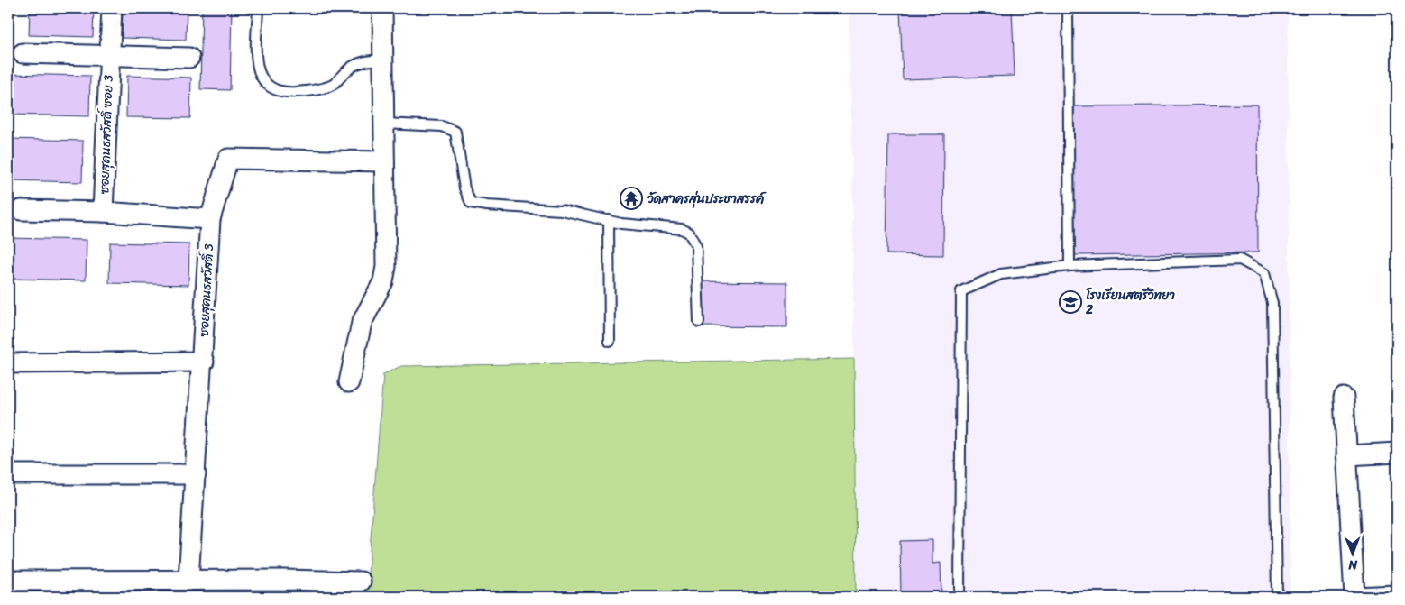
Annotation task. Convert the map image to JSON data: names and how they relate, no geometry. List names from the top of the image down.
{
  "streets": {
    "street": ["ซอยสุคนธสวัสดิ์ ซอย 3", "ซอยสุคนธสวัสดิ์ 3"]
  },
  "crossings": [
    ["ซอยสุคนธสวัสดิ์ ซอย 3", "ซอยสุคนธสวัสดิ์ 3"]
  ],
  "places": {
    "temple": ["วัดสาครสุ่นประชาสรรค์"],
    "school or university": ["โรงเรียนสตรีวิทยา 2"]
  },
  "north": "bottom"
}
